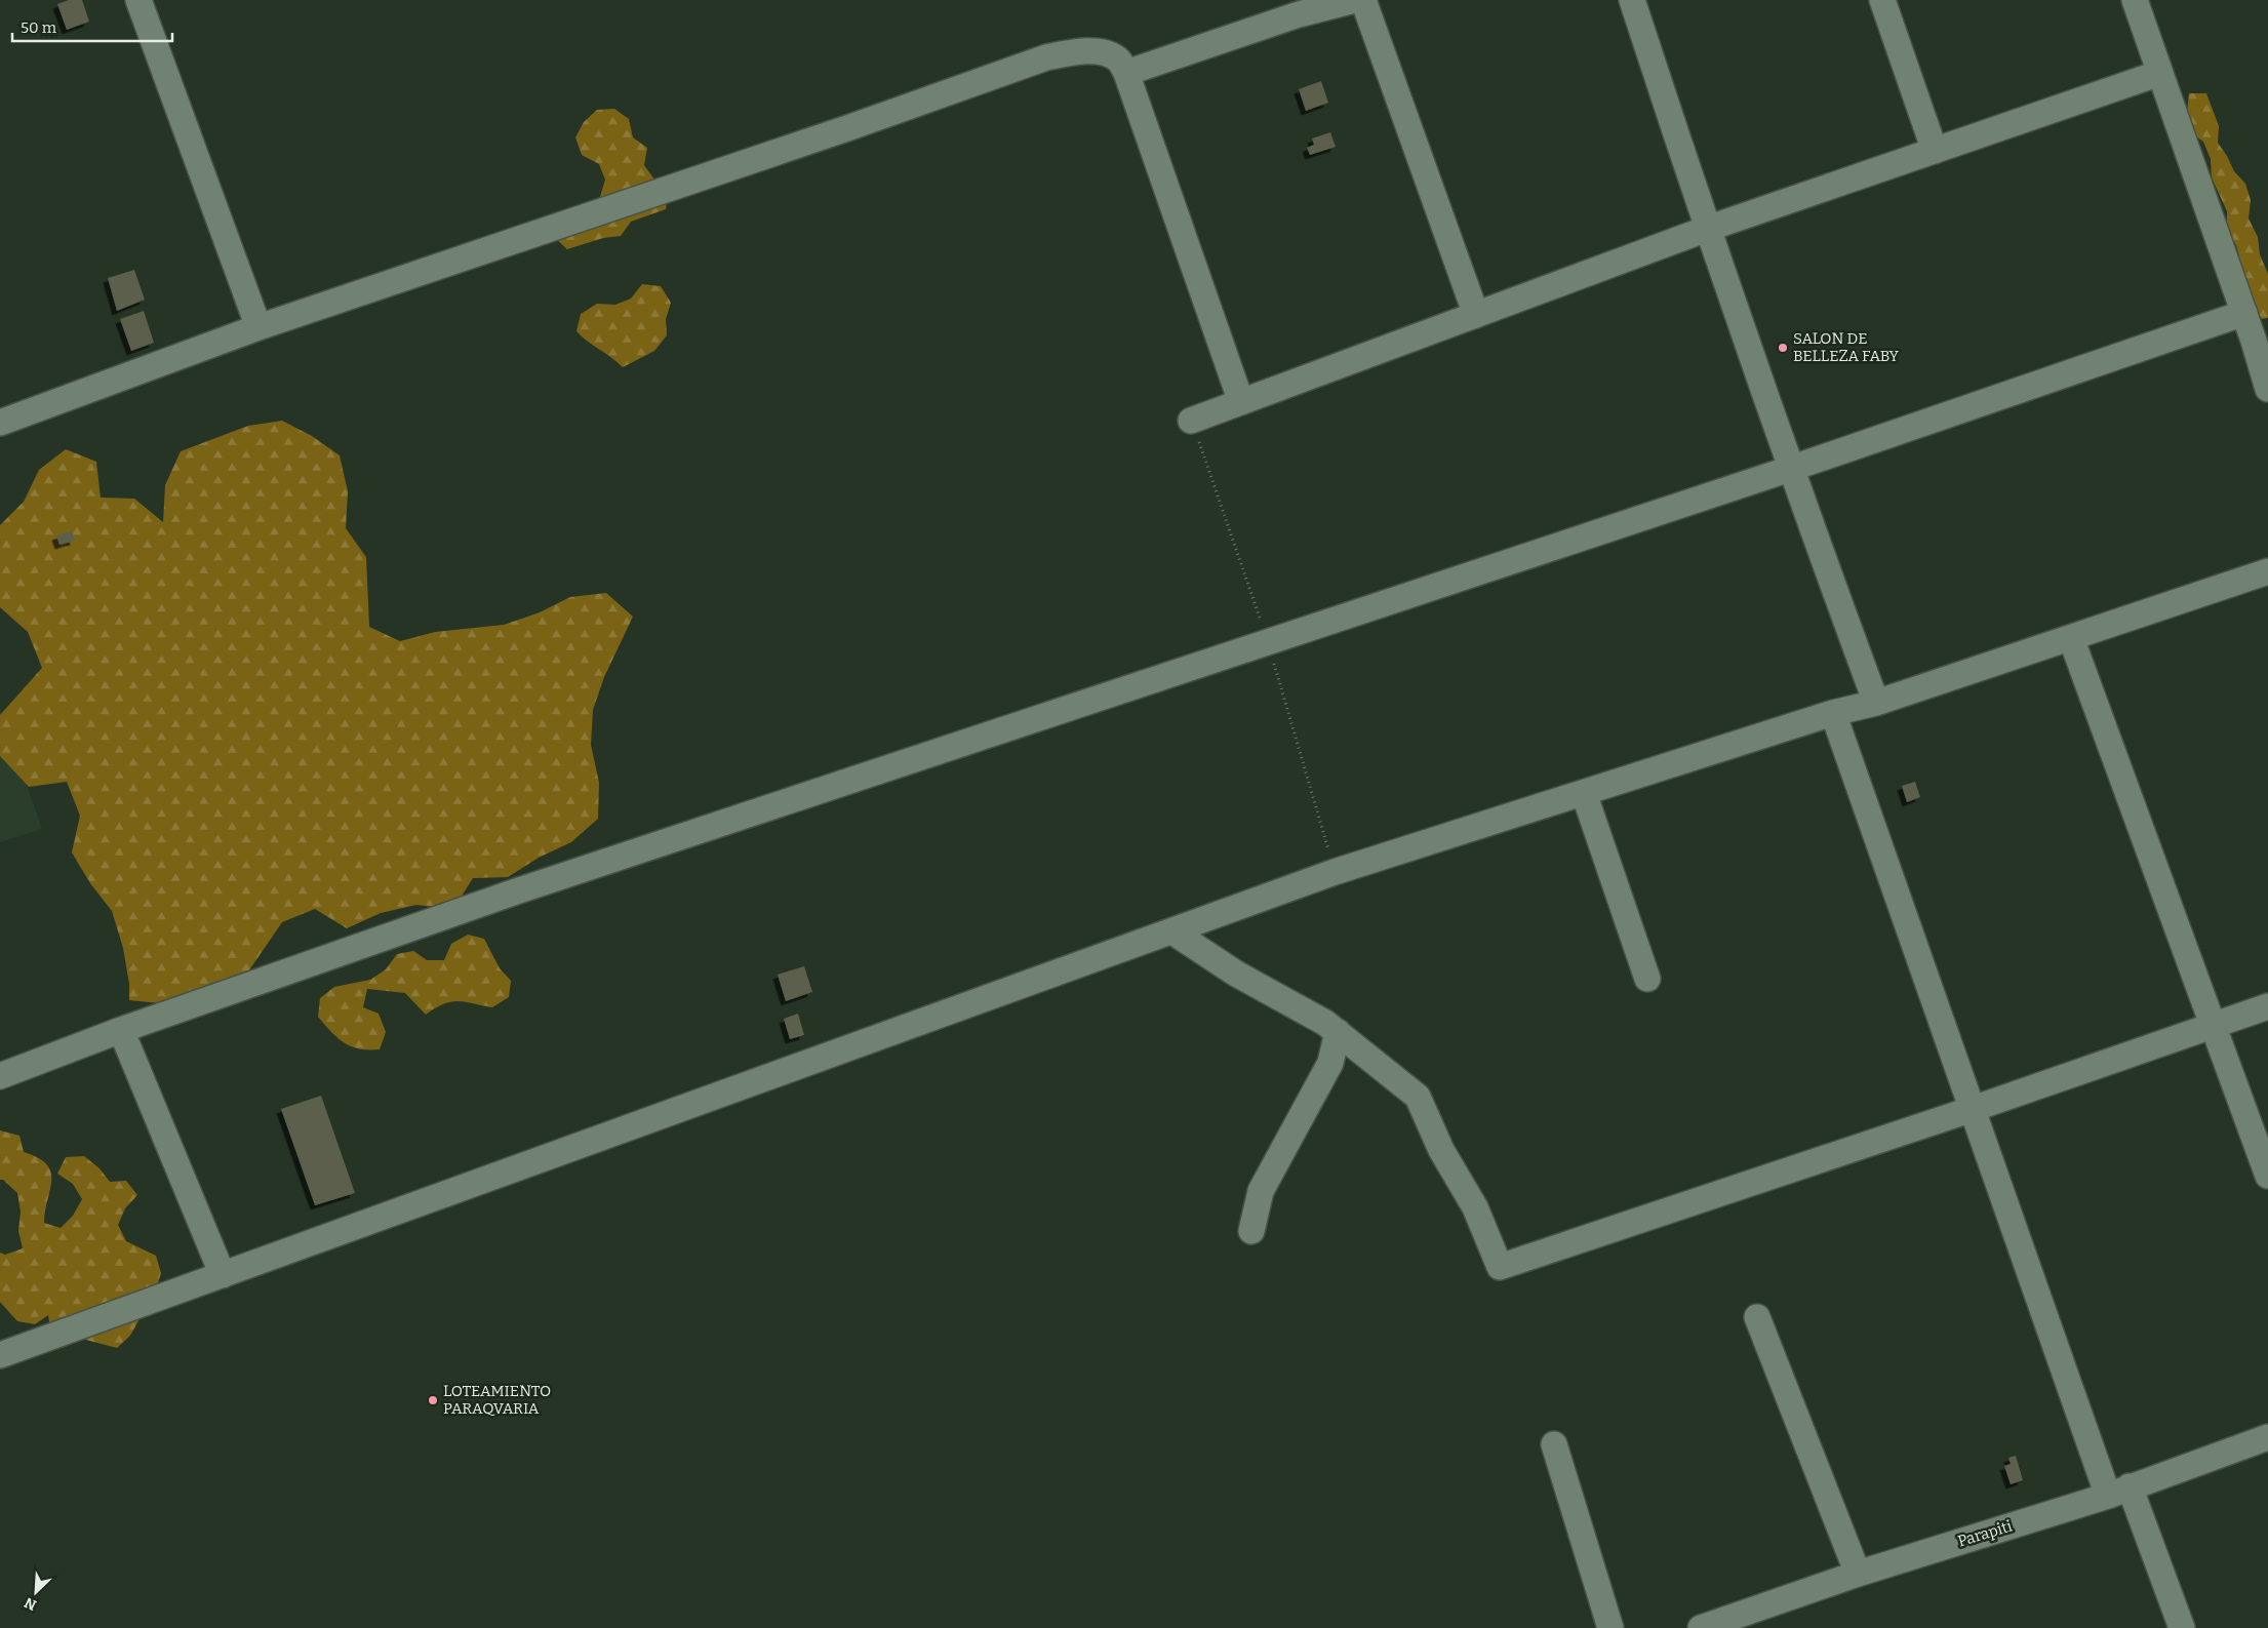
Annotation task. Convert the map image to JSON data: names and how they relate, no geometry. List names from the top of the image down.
{
  "streets": {
    "street": ["Parapiti"]
  },
  "places": ["SALON DE BELLEZA FABY", "LOTEAMIENTO PARAQVARIA"],
  "scale_bar": "50 m",
  "north": "bottom left"
}
